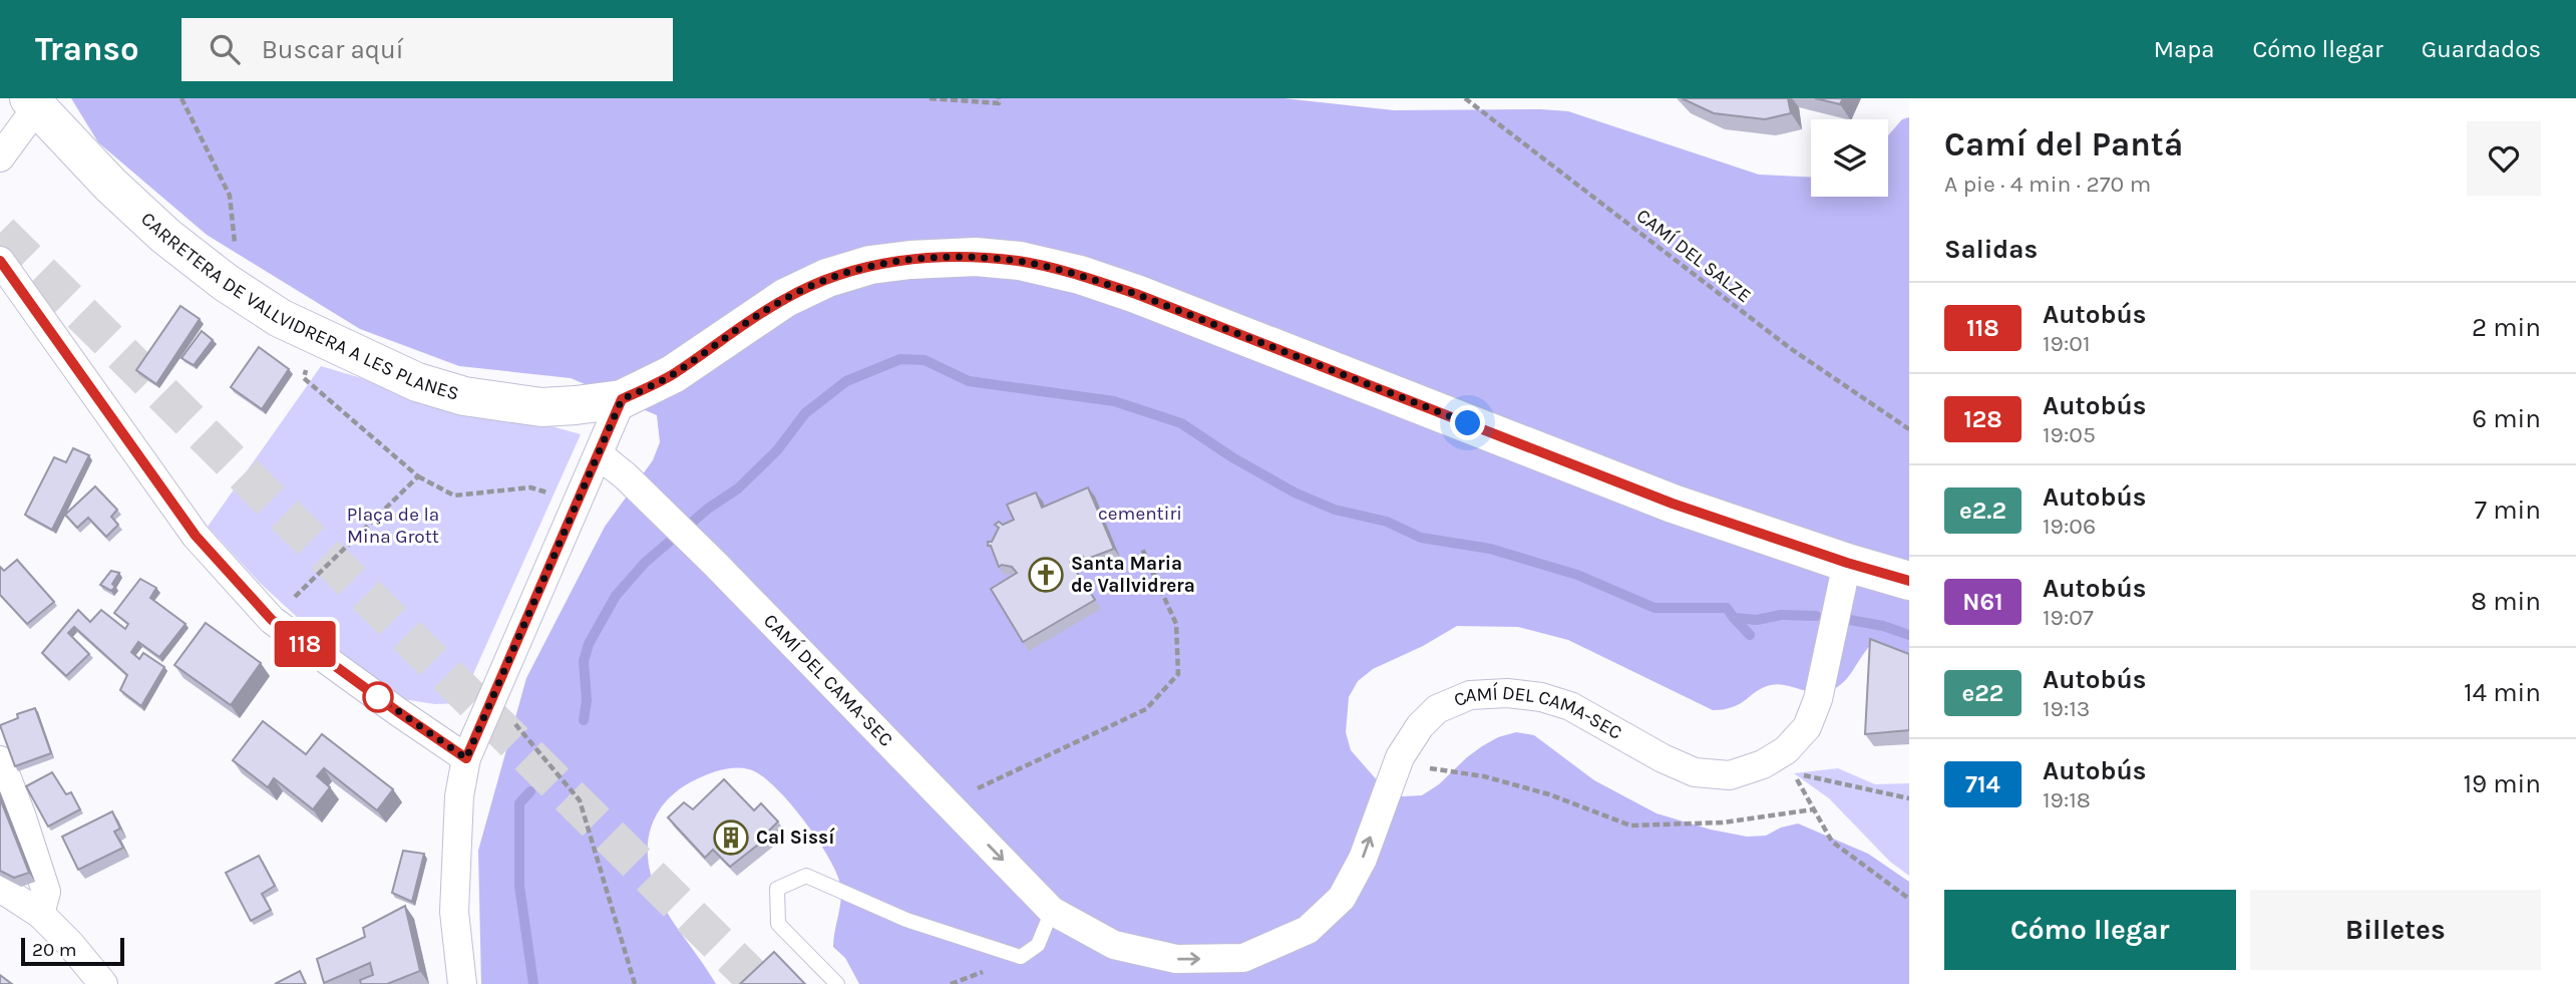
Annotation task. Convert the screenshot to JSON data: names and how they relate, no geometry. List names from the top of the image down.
{
  "streets": {
    "main road": ["CARRETERA DE VALLVIDRERA A LES PLANES"],
    "street": ["CAMÍ DEL CAMA-SEC"],
    "path": ["CAMÍ DEL SALZE"]
  },
  "crossings": [
    ["CARRETERA DE VALLVIDRERA A LES PLANES", "CAMÍ DEL CAMA-SEC"]
  ],
  "parks": ["cementiri", "Plaça de la Mina Grott"],
  "places": {
    "church": ["Santa Maria de Vallvidrera"],
    "building": ["Cal Sissí"]
  },
  "lines": ["bus line 118"],
  "scale_bar": "20 m",
  "page": {
    "header": "Transo",
    "search": "Buscar aquí",
    "nav": ["Mapa", "Cómo llegar", "Guardados"],
    "on_map": "118",
    "heading": [
      ["Camí del Pantá", "A pie · 4 min · 270 m"],
      "Salidas"
    ],
    "list": [
      {
        "mark": "118",
        "name": "Autobús",
        "note": "19:01",
        "value": "2 min"
      },
      {
        "mark": "128",
        "name": "Autobús",
        "note": "19:05",
        "value": "6 min"
      },
      {
        "mark": "e2.2",
        "name": "Autobús",
        "note": "19:06",
        "value": "7 min"
      },
      {
        "mark": "N61",
        "name": "Autobús",
        "note": "19:07",
        "value": "8 min"
      },
      {
        "mark": "e22",
        "name": "Autobús",
        "note": "19:13",
        "value": "14 min"
      },
      {
        "mark": "714",
        "name": "Autobús",
        "note": "19:18",
        "value": "19 min"
      }
    ],
    "buttons": ["Cómo llegar", "Billetes"],
    "scale": "20 m"
  }
}
